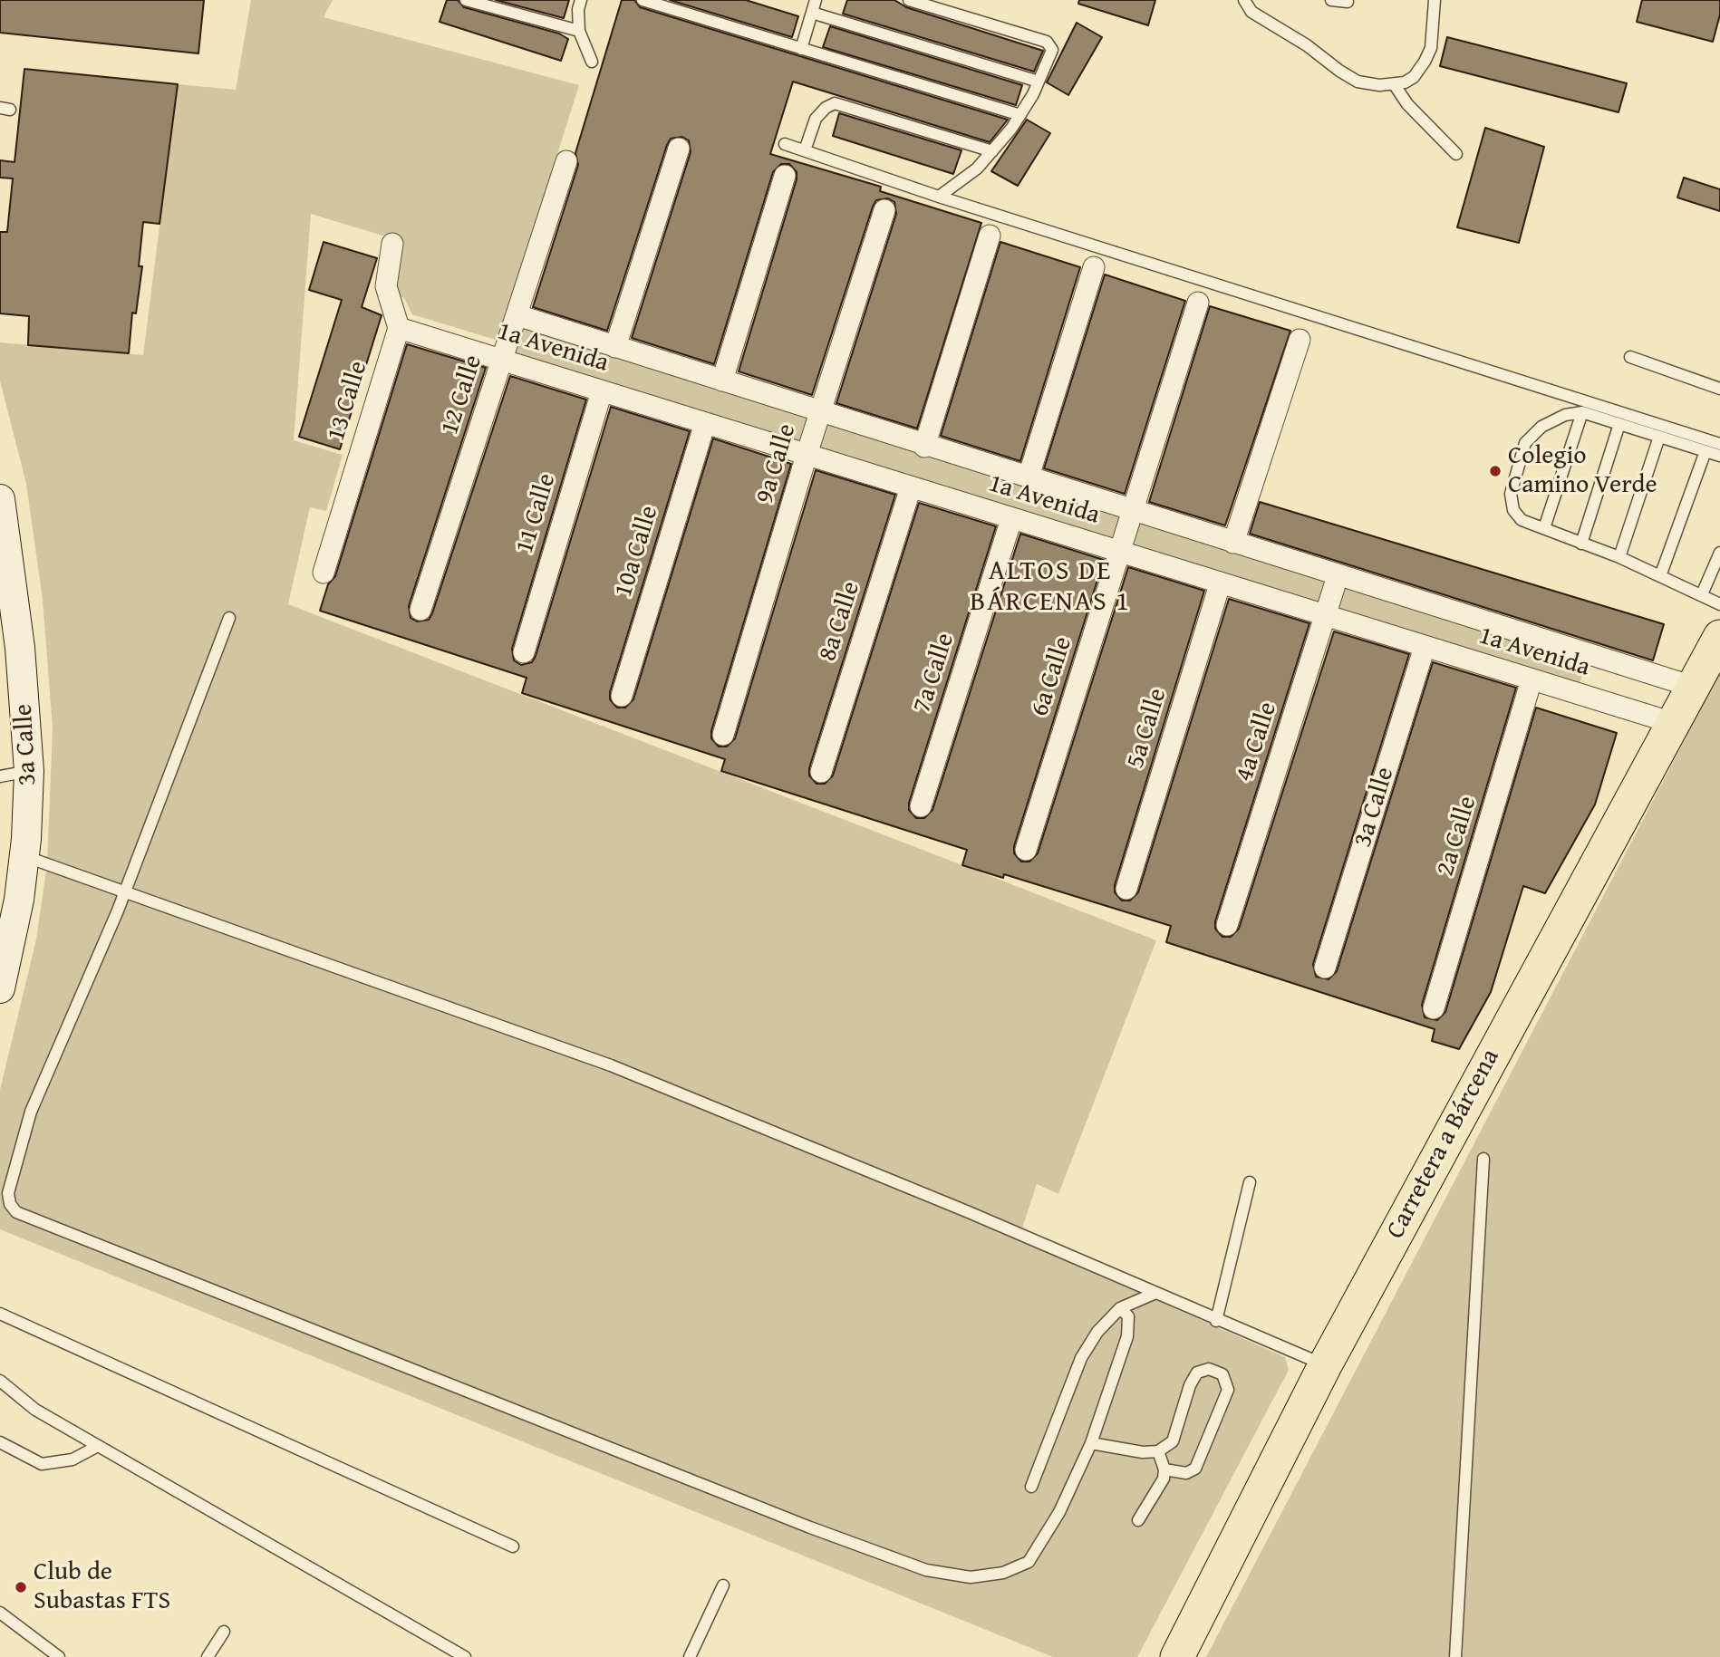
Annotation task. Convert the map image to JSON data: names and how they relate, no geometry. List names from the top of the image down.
{
  "streets": {
    "main road": ["3a Calle", "Carretera a Bárcena"],
    "street": [
      "1a Avenida",
      "12 Calle",
      "13 Calle",
      "9a Calle",
      "11 Calle",
      "10a Calle",
      "8a Calle",
      "7a Calle",
      "6a Calle",
      "5a Calle",
      "4a Calle",
      "2a Calle"
    ]
  },
  "crossings": [
    ["1a Avenida", "12 Calle"],
    ["1a Avenida", "13 Calle"],
    ["1a Avenida", "9a Calle"],
    ["1a Avenida", "11 Calle"],
    ["1a Avenida", "10a Calle"],
    ["1a Avenida", "8a Calle"],
    ["1a Avenida", "7a Calle"],
    ["1a Avenida", "6a Calle"],
    ["1a Avenida", "5a Calle"],
    ["1a Avenida", "4a Calle"],
    ["1a Avenida", "3a Calle"],
    ["1a Avenida", "2a Calle"],
    ["1a Avenida", "Carretera a Bárcena"]
  ],
  "districts": ["ALTOS DE BÁRCENAS 1"],
  "places": ["Colegio Camino Verde", "Club de Subastas FTS"]
}
